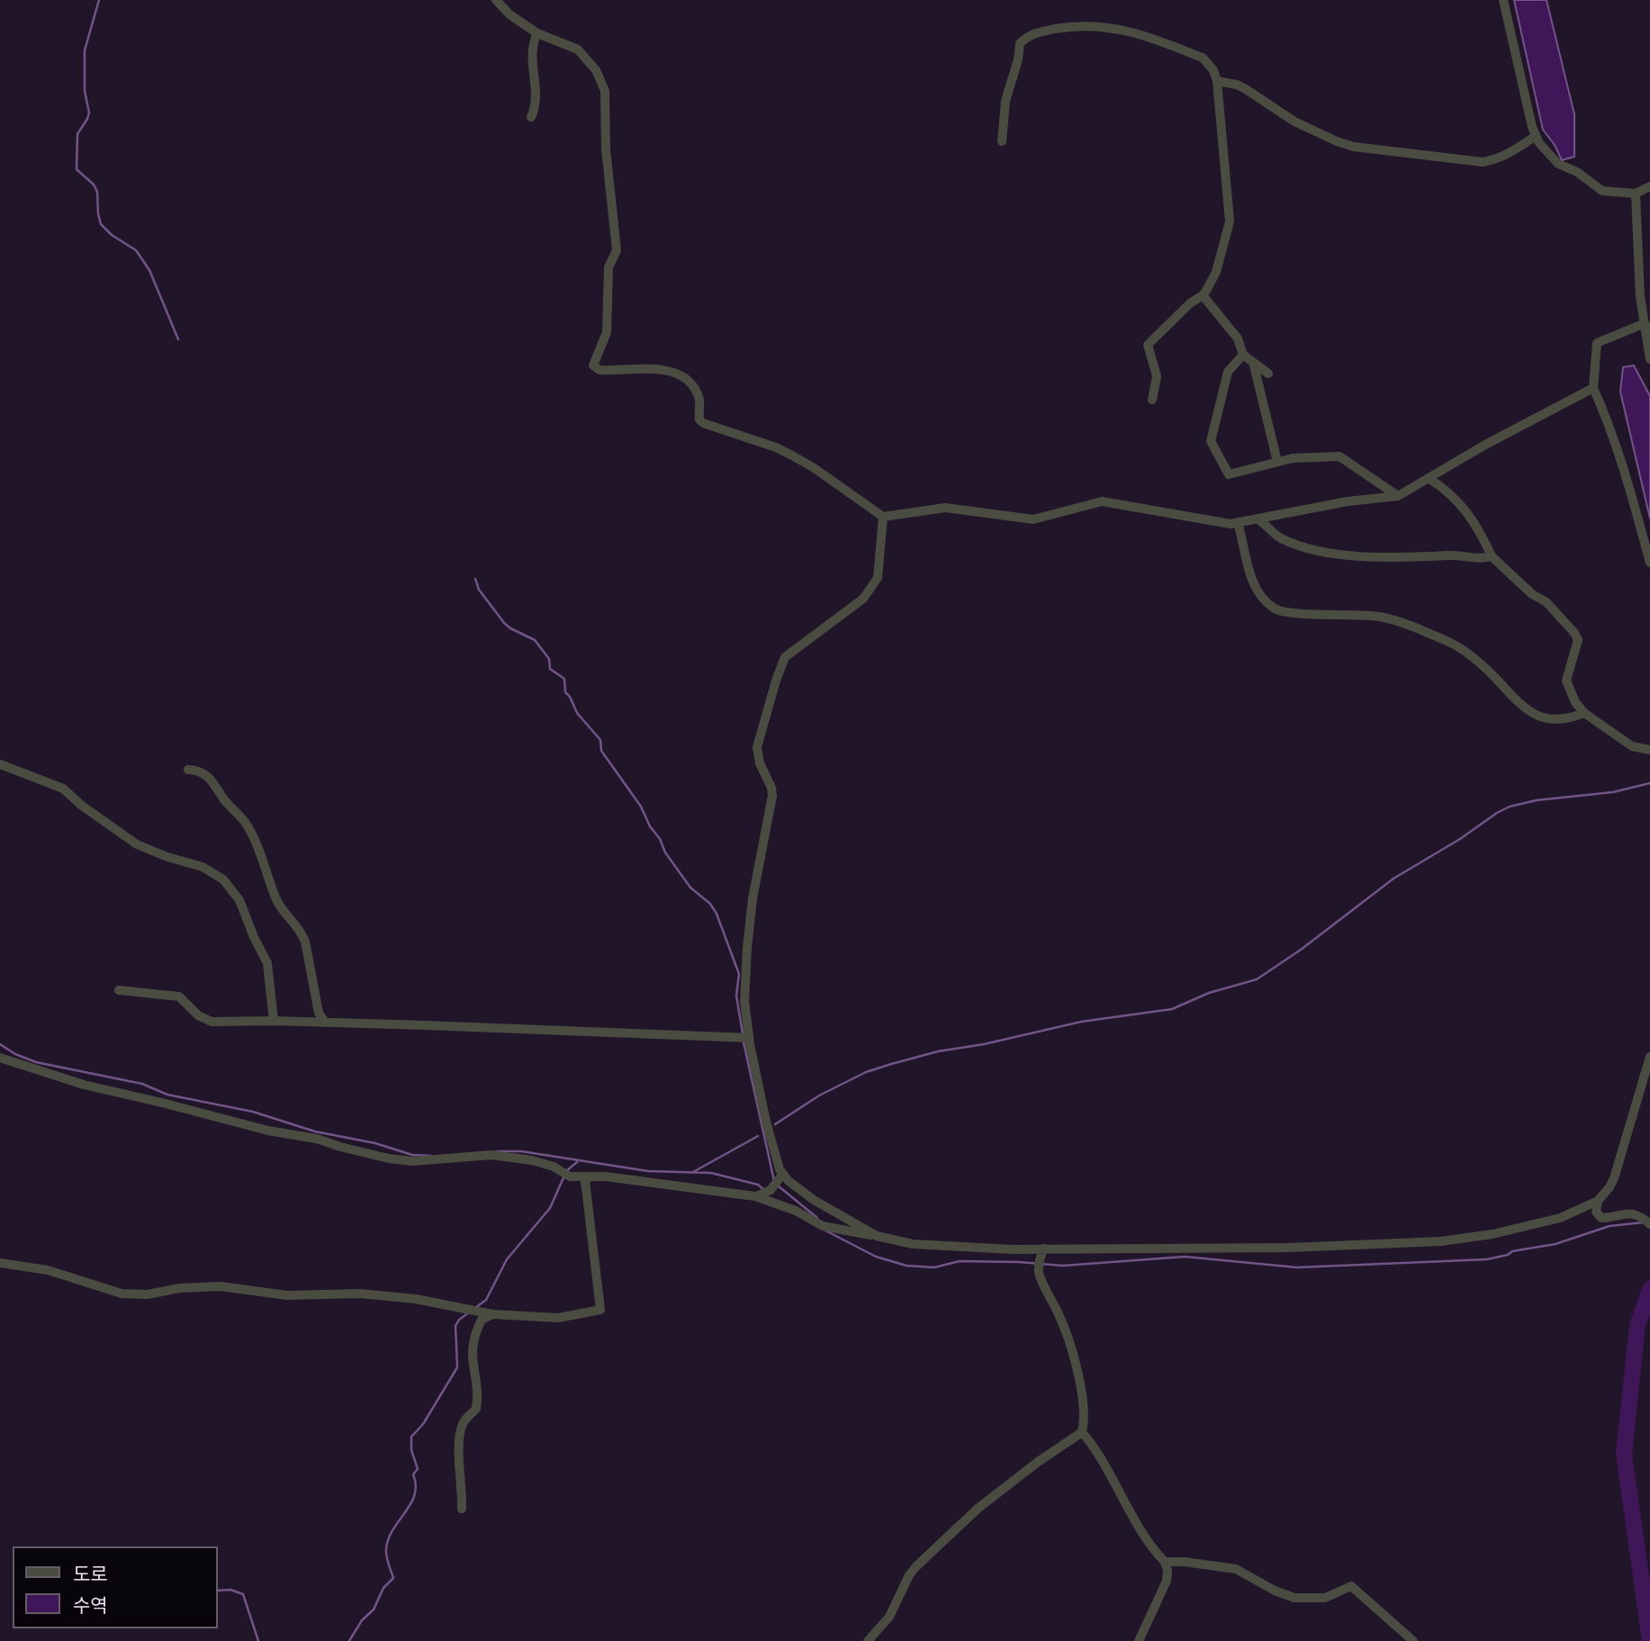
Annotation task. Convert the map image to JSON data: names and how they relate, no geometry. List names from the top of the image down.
{
  "legend": ["도로", "수역"]
}
